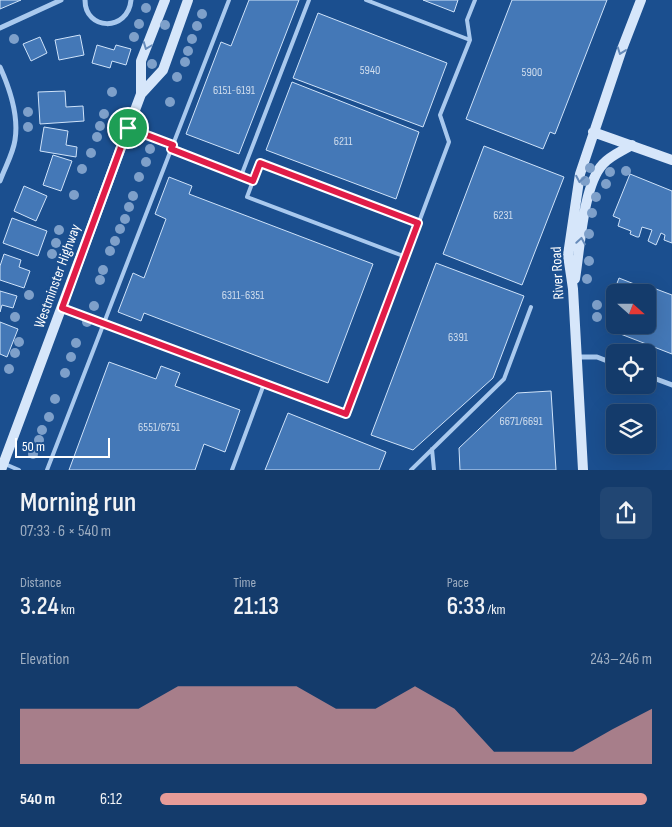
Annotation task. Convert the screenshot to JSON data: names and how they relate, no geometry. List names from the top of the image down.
{
  "streets": {
    "main road": ["River Road", "Westminster Highway"]
  },
  "house_numbers": [
    "5940",
    "5900",
    "6151-6191",
    "6211",
    "6231",
    "6311-6351",
    "6391",
    "6671/6691",
    "6551/6751"
  ],
  "scale_bar": "50 m",
  "north": "right",
  "page": {
    "scale": "50 m",
    "heading": ["Morning run", "07:33 · 6 × 540 m"],
    "stats": [
      ["Distance", "3.24 km"],
      ["Time", "21:13"],
      ["Pace", "6:33 /km"]
    ],
    "chart": ["Elevation", "243–246 m"],
    "list": [
      {
        "name": "540 m",
        "note": "6:12"
      }
    ]
  }
}
